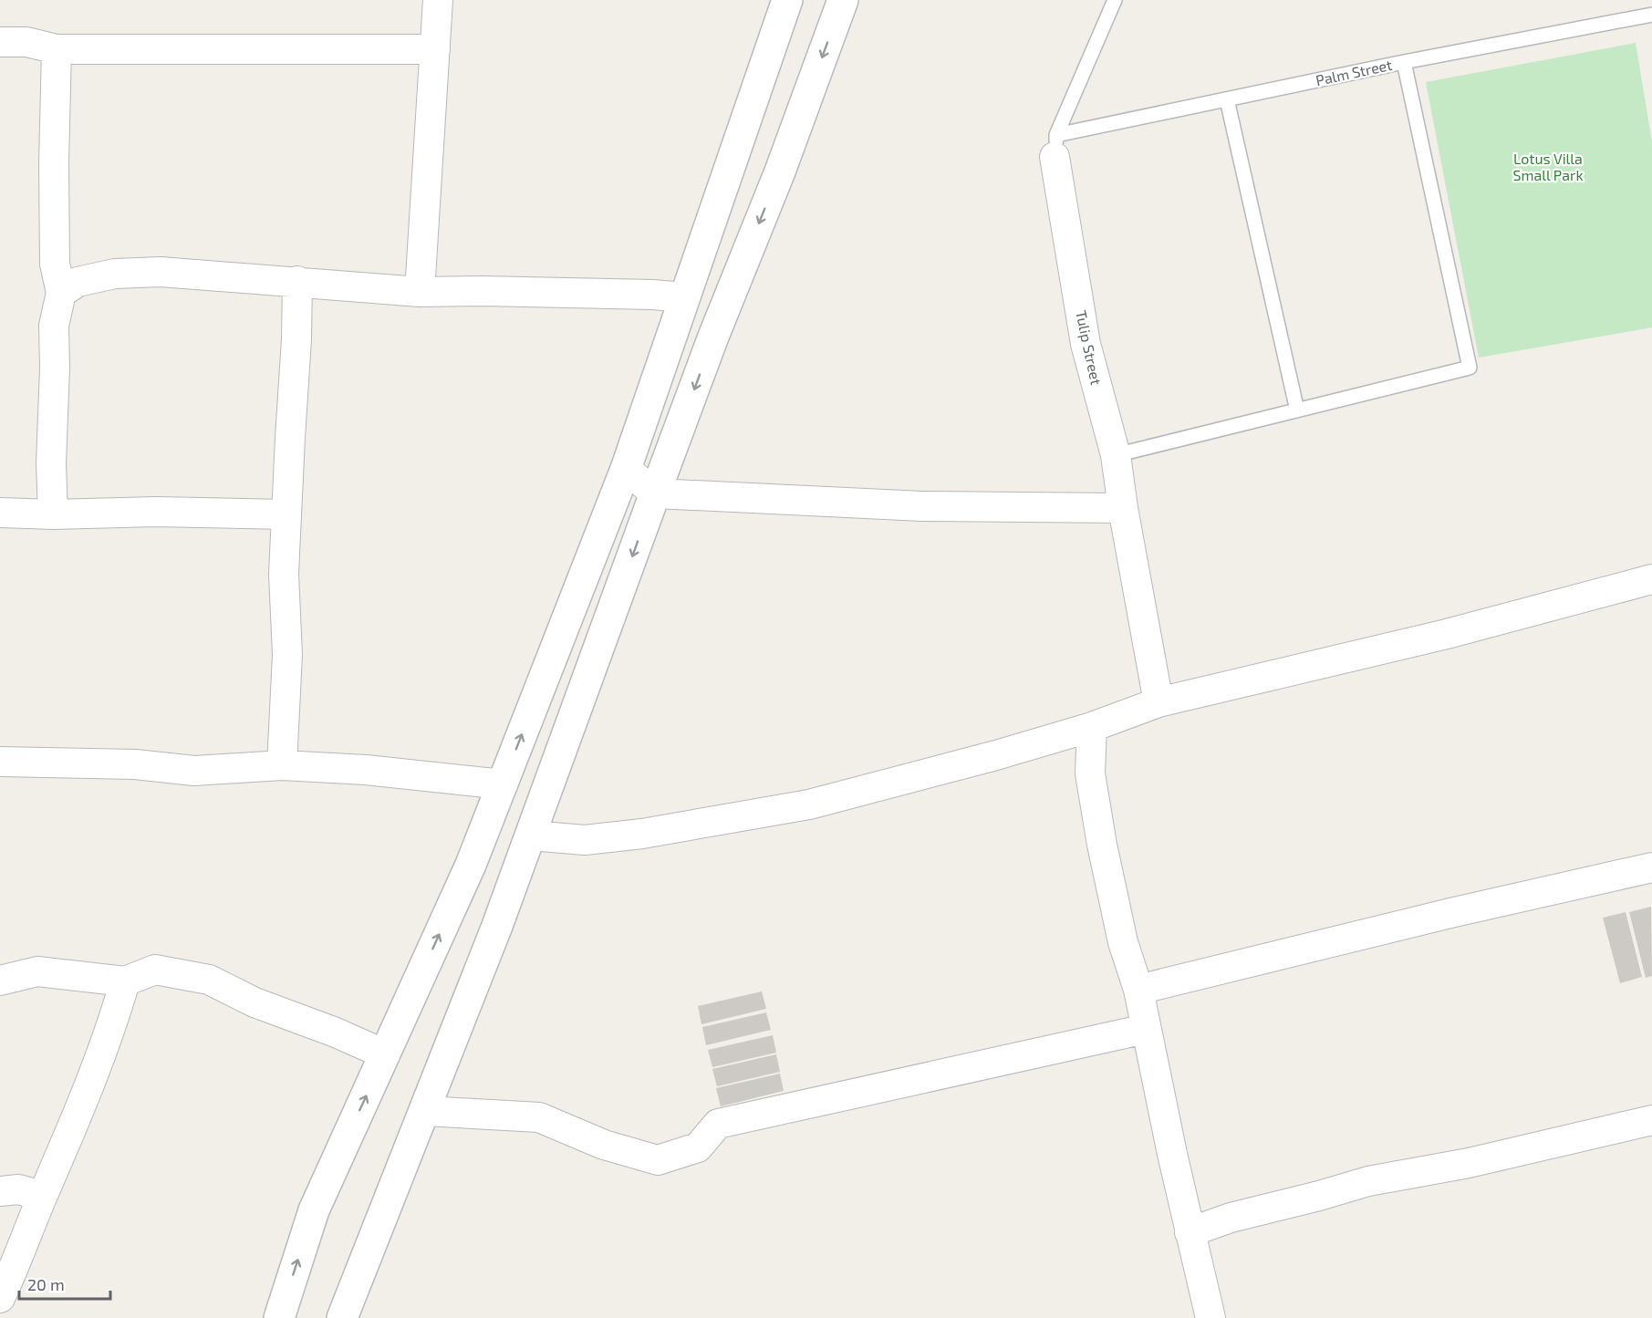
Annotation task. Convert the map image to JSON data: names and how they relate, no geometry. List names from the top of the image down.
{
  "streets": {
    "street": ["Tulip Street"],
    "lane": ["Palm Street"]
  },
  "crossings": [
    ["Palm Street", "Tulip Street"]
  ],
  "parks": ["Lotus Villa Small Park"],
  "scale_bar": "20 m"
}
